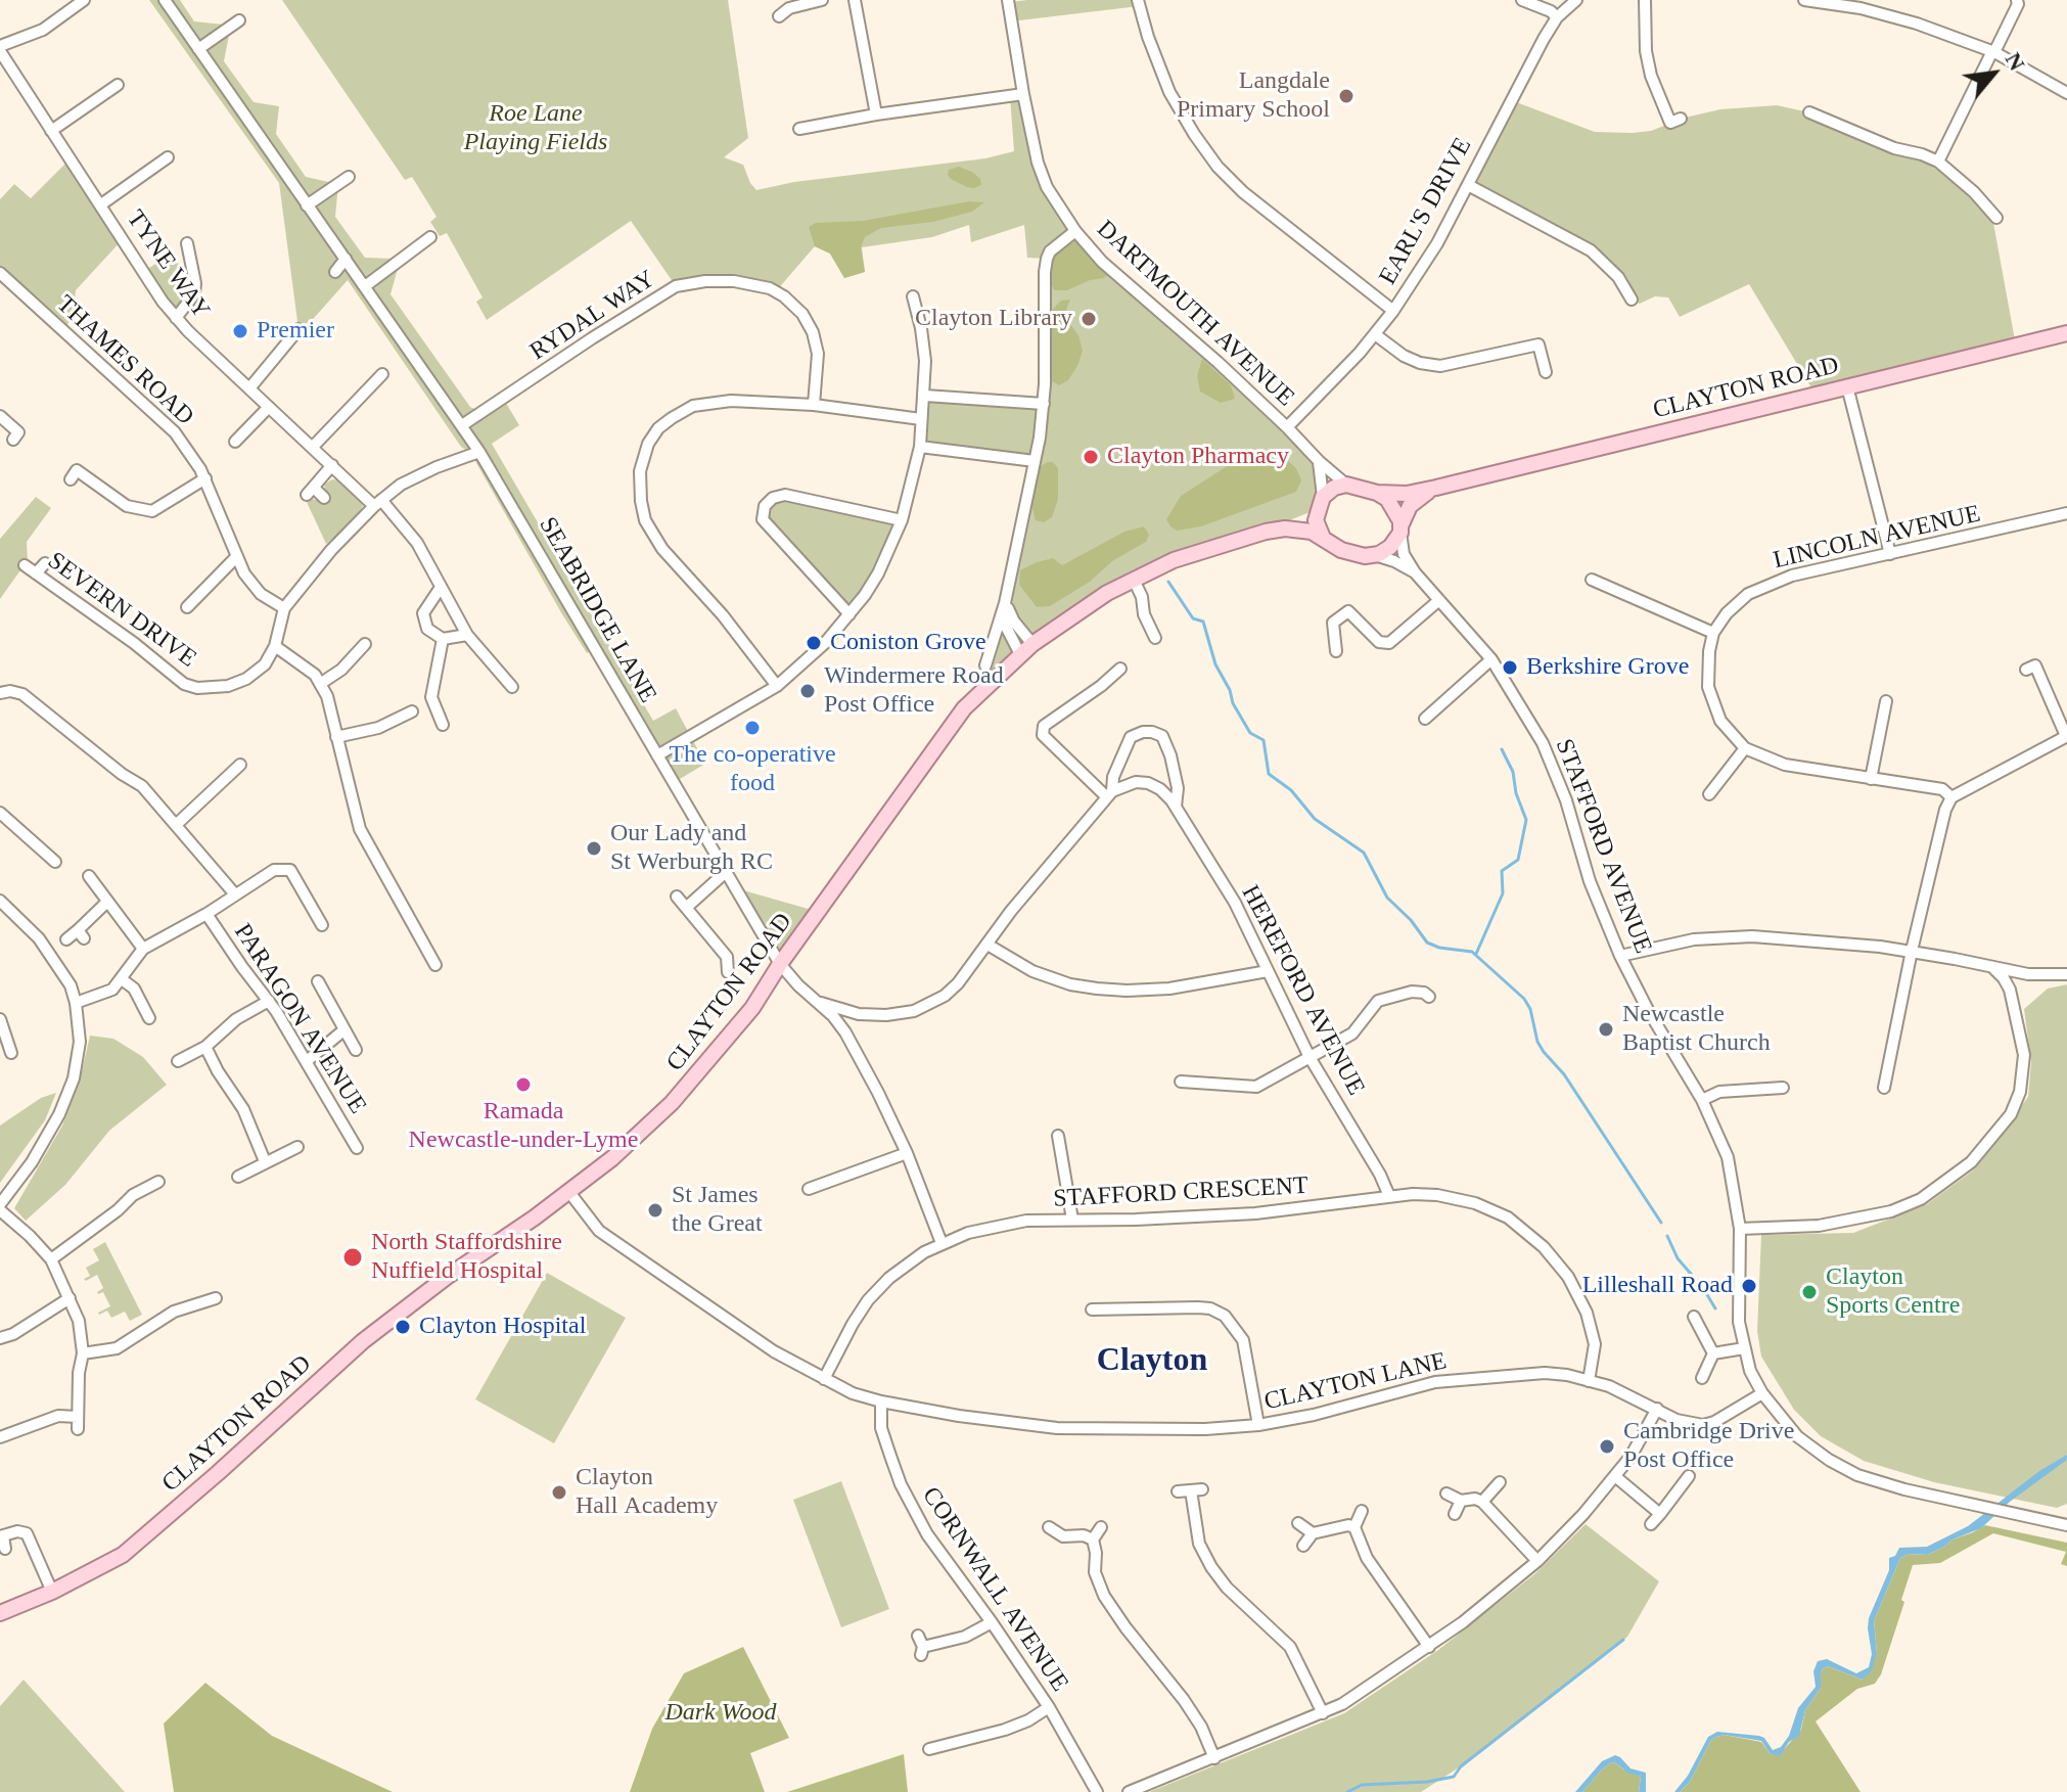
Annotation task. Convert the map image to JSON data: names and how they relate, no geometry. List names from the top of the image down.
{
  "streets": {
    "main road": ["CLAYTON ROAD"],
    "street": [
      "EARL'S DRIVE",
      "TYNE WAY",
      "DARTMOUTH AVENUE",
      "RYDAL WAY",
      "THAMES ROAD",
      "LINCOLN AVENUE",
      "SEVERN DRIVE",
      "SEABRIDGE LANE",
      "STAFFORD AVENUE",
      "HEREFORD AVENUE",
      "PARAGON AVENUE",
      "STAFFORD CRESCENT",
      "CLAYTON LANE",
      "CORNWALL AVENUE"
    ]
  },
  "crossings": [
    ["EARL'S DRIVE", "DARTMOUTH AVENUE"],
    ["TYNE WAY", "SEVERN DRIVE"],
    ["DARTMOUTH AVENUE", "CLAYTON ROAD"],
    ["DARTMOUTH AVENUE", "STAFFORD AVENUE"],
    ["RYDAL WAY", "SEABRIDGE LANE"],
    ["THAMES ROAD", "SEVERN DRIVE"],
    ["CLAYTON ROAD", "SEABRIDGE LANE"],
    ["CLAYTON ROAD", "STAFFORD AVENUE"],
    ["CLAYTON ROAD", "CLAYTON LANE"],
    ["SEVERN DRIVE", "SEABRIDGE LANE"],
    ["SEABRIDGE LANE", "HEREFORD AVENUE"],
    ["SEABRIDGE LANE", "STAFFORD CRESCENT"],
    ["STAFFORD AVENUE", "CLAYTON LANE"],
    ["HEREFORD AVENUE", "STAFFORD CRESCENT"],
    ["STAFFORD CRESCENT", "CLAYTON LANE"],
    ["CLAYTON LANE", "CORNWALL AVENUE"]
  ],
  "districts": ["Clayton"],
  "parks": ["Roe Lane Playing Fields", "Dark Wood"],
  "places": [
    "Langdale Primary School",
    "Clayton Library",
    "Premier",
    "Clayton Pharmacy",
    "Coniston Grove",
    "Berkshire Grove",
    "Windermere Road Post Office",
    "The co-operative food",
    "Our Lady and St Werburgh RC",
    "Newcastle Baptist Church",
    "Ramada Newcastle-under-Lyme",
    "St James the Great",
    "North Staffordshire Nuffield Hospital",
    "Lilleshall Road",
    "Clayton Sports Centre",
    "Clayton Hospital",
    "Cambridge Drive Post Office",
    "Clayton Hall Academy"
  ],
  "north": "top right"
}
